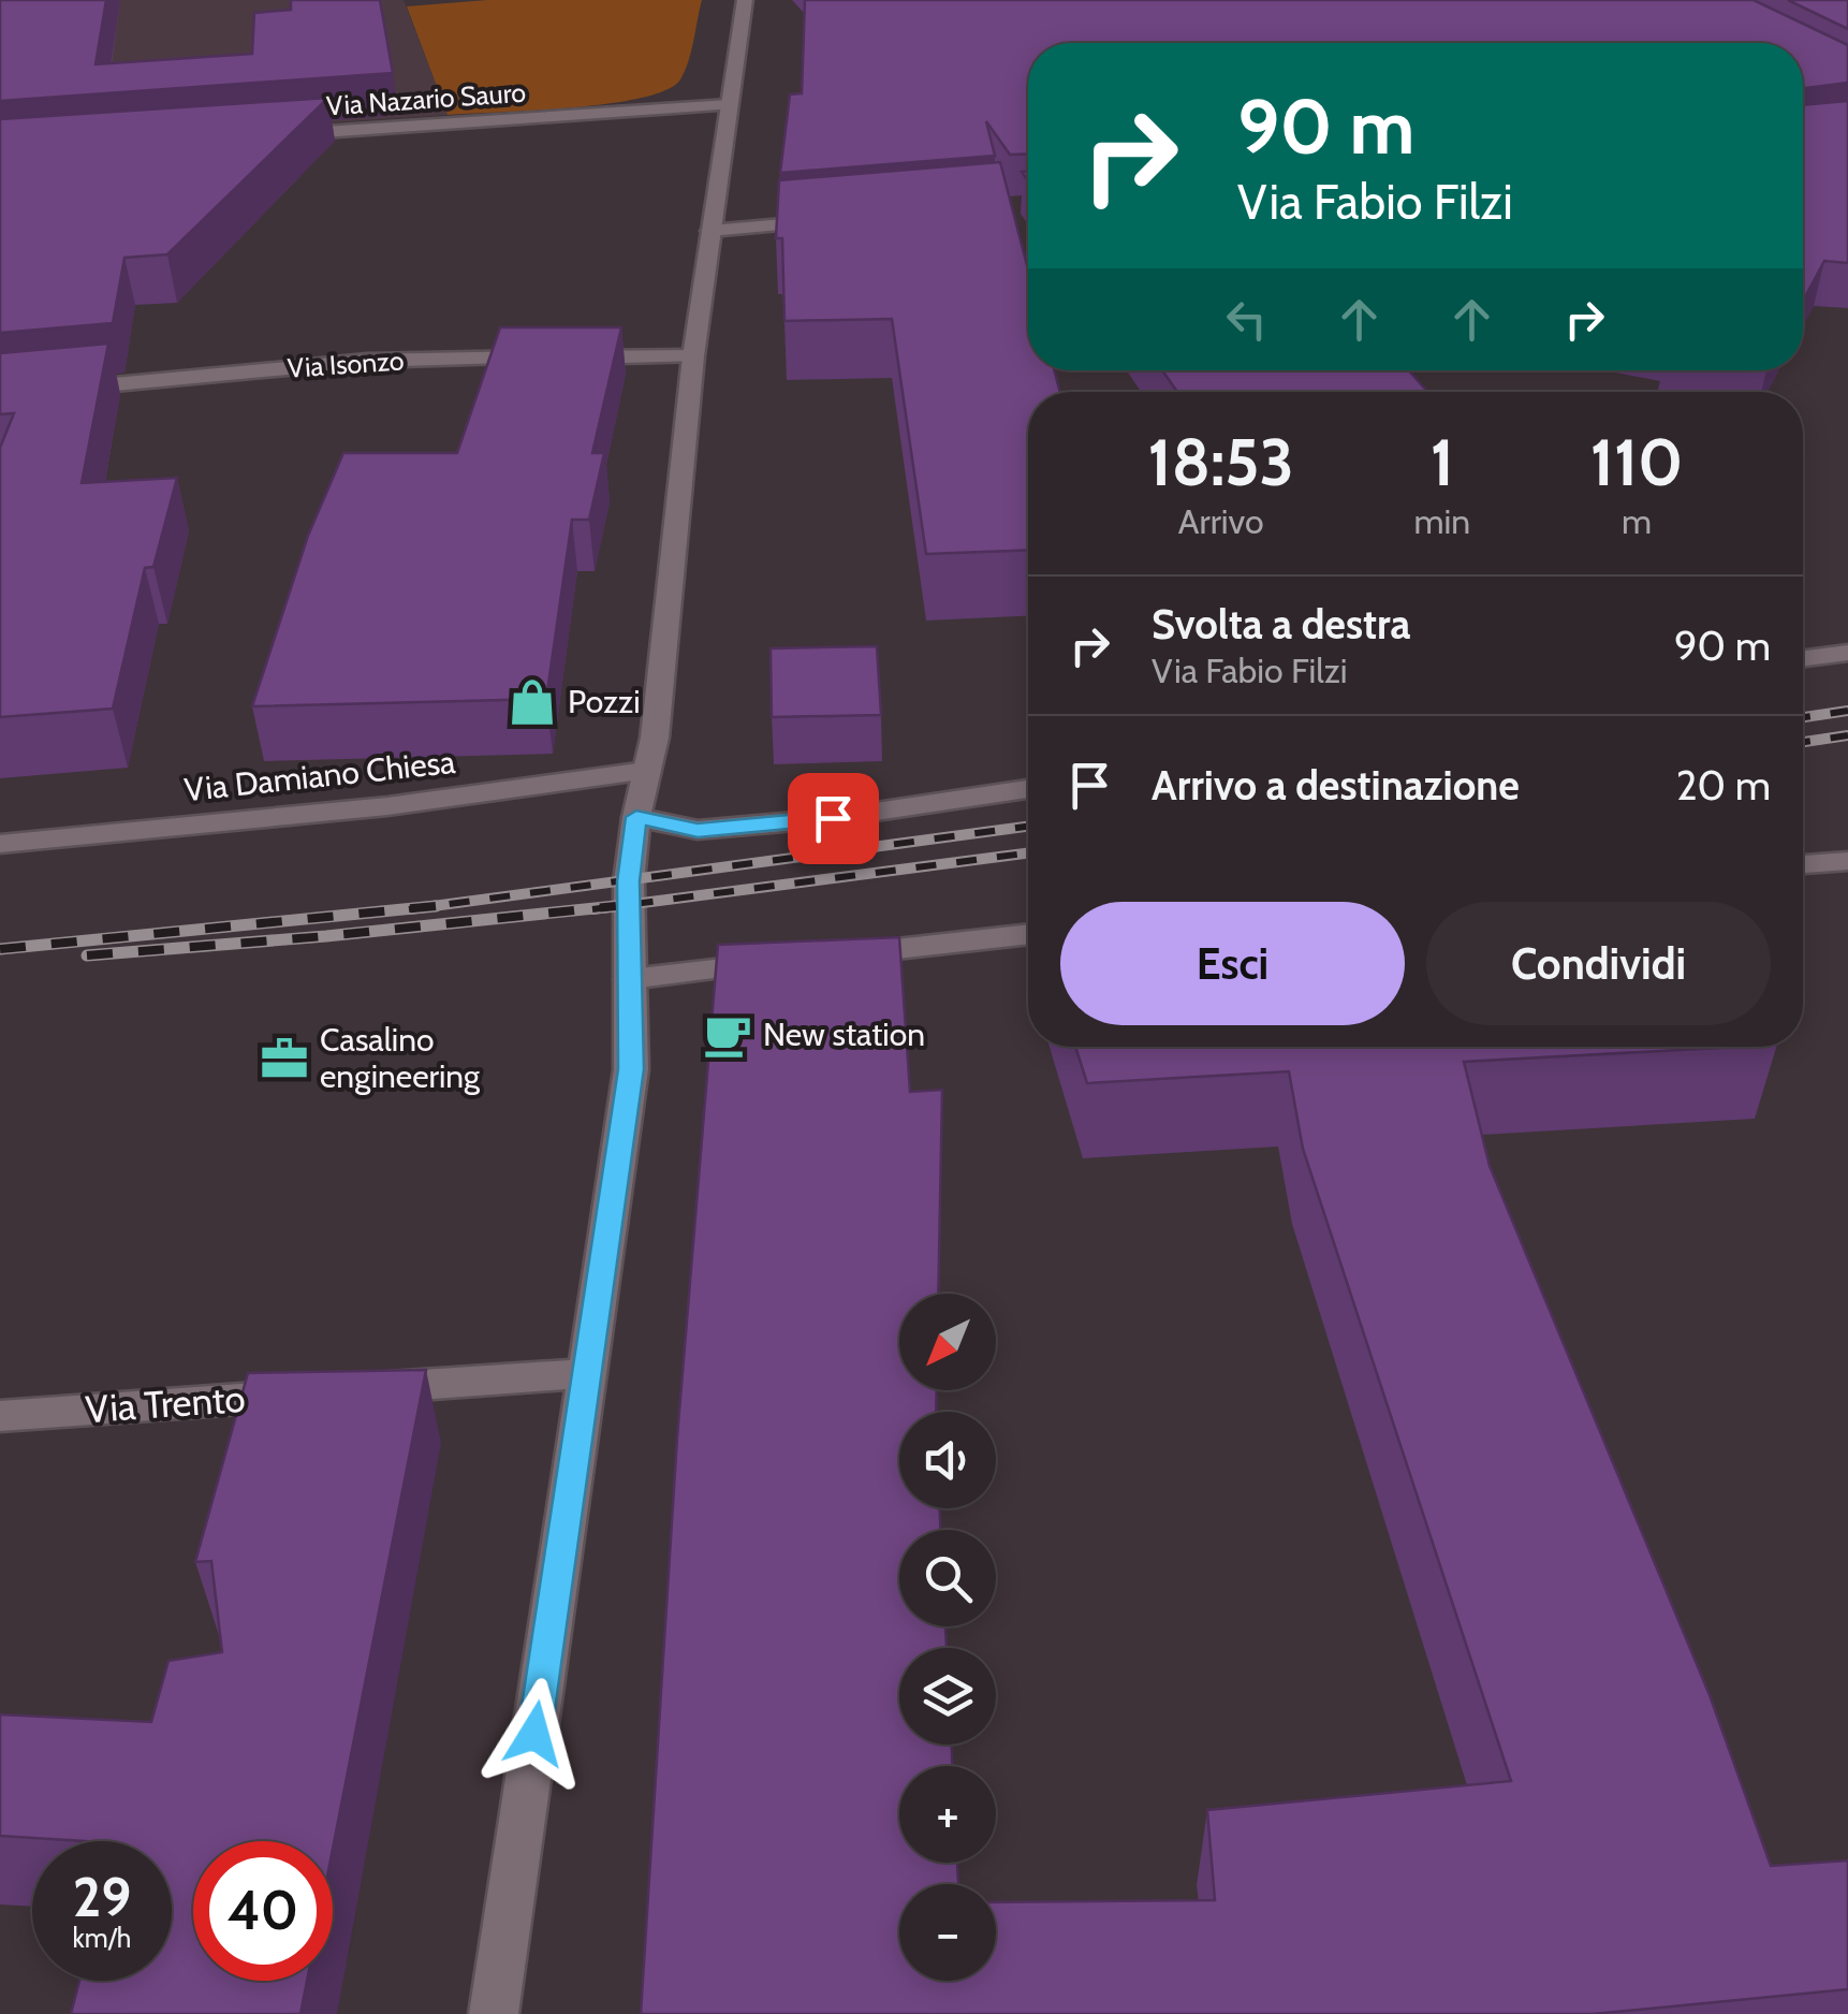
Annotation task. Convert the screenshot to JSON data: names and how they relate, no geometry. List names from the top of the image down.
{
  "streets": {
    "street": [
      "Via Nazario Sauro",
      "Via Isonzo",
      "Via Damiano Chiesa",
      "Via Trento"
    ]
  },
  "places": {
    "shop": ["Pozzi"],
    "cafe": ["New station"],
    "office": ["Casalino engineering"]
  },
  "north": "bottom left",
  "page": {
    "turn": ["90 m", "Via Fabio Filzi"],
    "eta": [
      "18:53",
      "Arrivo",
      "1",
      "min",
      "110",
      "m"
    ],
    "list": [
      {
        "name": "Svolta a destra",
        "note": "Via Fabio Filzi",
        "value": "90 m"
      },
      {
        "name": "Arrivo a destinazione",
        "value": "20 m"
      }
    ],
    "buttons": ["Esci", "Condividi"],
    "map_buttons": ["+", "−"],
    "speed": "29 km/h",
    "limit": "40"
  }
}
